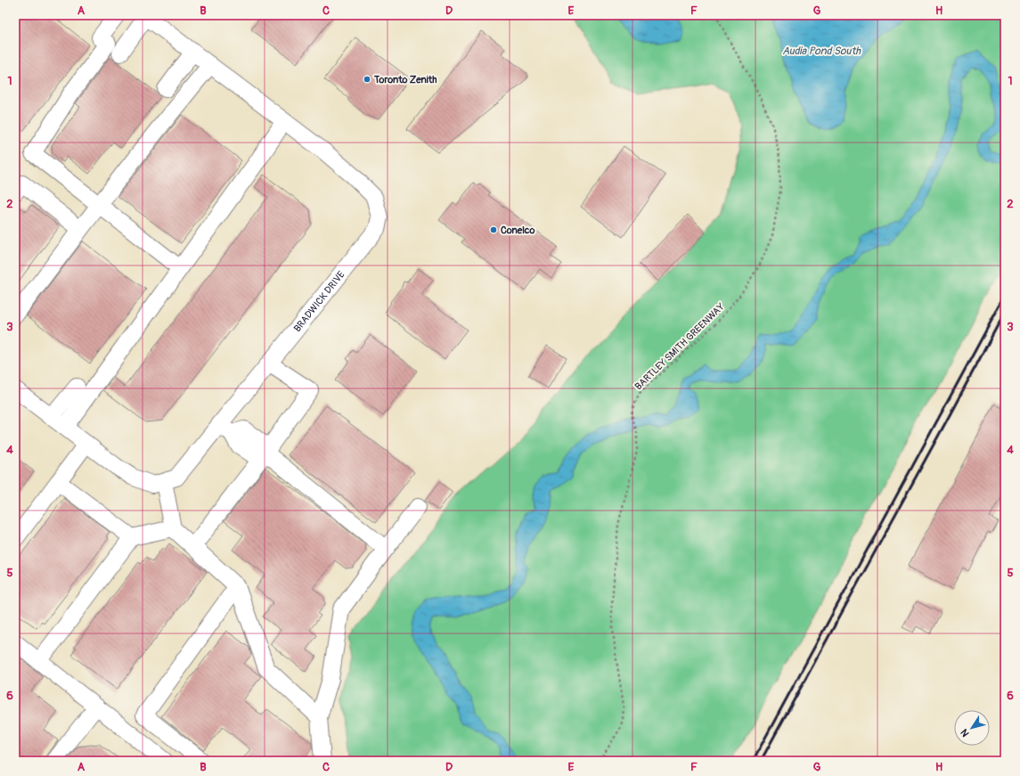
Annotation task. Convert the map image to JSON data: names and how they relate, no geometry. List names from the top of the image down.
{
  "streets": {
    "street": ["BRADWICK DRIVE"],
    "path": ["BARTLEY SMITH GREENWAY"]
  },
  "water": ["Audia Pond South"],
  "places": ["Toronto Zenith", "Conelco"],
  "north": "bottom left",
  "grid": {
    "columns": [
      "A",
      "B",
      "C",
      "D",
      "E",
      "F",
      "G",
      "H"
    ],
    "rows": [
      "1",
      "2",
      "3",
      "4",
      "5",
      "6"
    ]
  }
}
